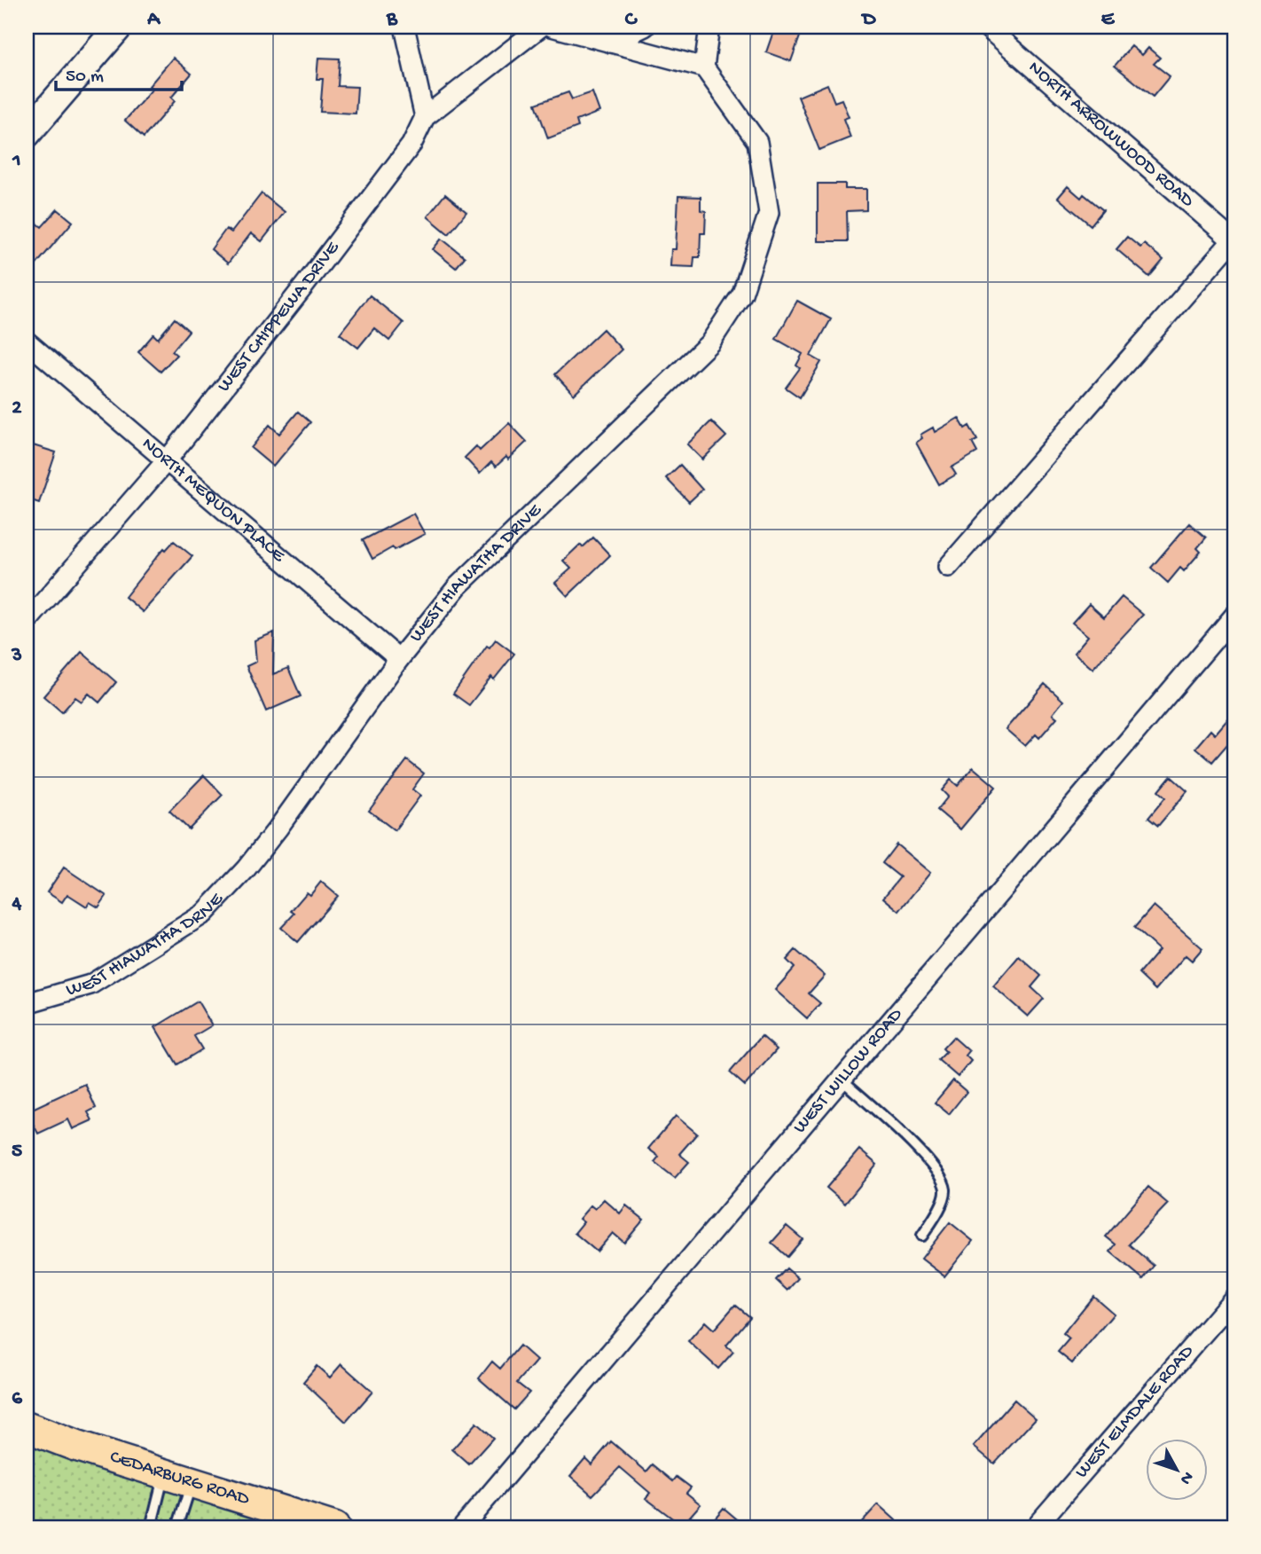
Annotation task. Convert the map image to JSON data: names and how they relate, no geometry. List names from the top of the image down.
{
  "streets": {
    "main road": ["CEDARBURG ROAD"],
    "street": [
      "NORTH ARROWWOOD ROAD",
      "WEST CHIPPEWA DRIVE",
      "NORTH MEQUON PLACE",
      "WEST HIAWATHA DRIVE",
      "WEST WILLOW ROAD",
      "WEST ELMDALE ROAD"
    ]
  },
  "crossings": [
    ["WEST CHIPPEWA DRIVE", "NORTH MEQUON PLACE"],
    ["NORTH MEQUON PLACE", "WEST HIAWATHA DRIVE"]
  ],
  "scale_bar": "50 m",
  "north": "bottom right",
  "grid": {
    "columns": [
      "A",
      "B",
      "C",
      "D",
      "E"
    ],
    "rows": [
      "1",
      "2",
      "3",
      "4",
      "5",
      "6"
    ]
  }
}
